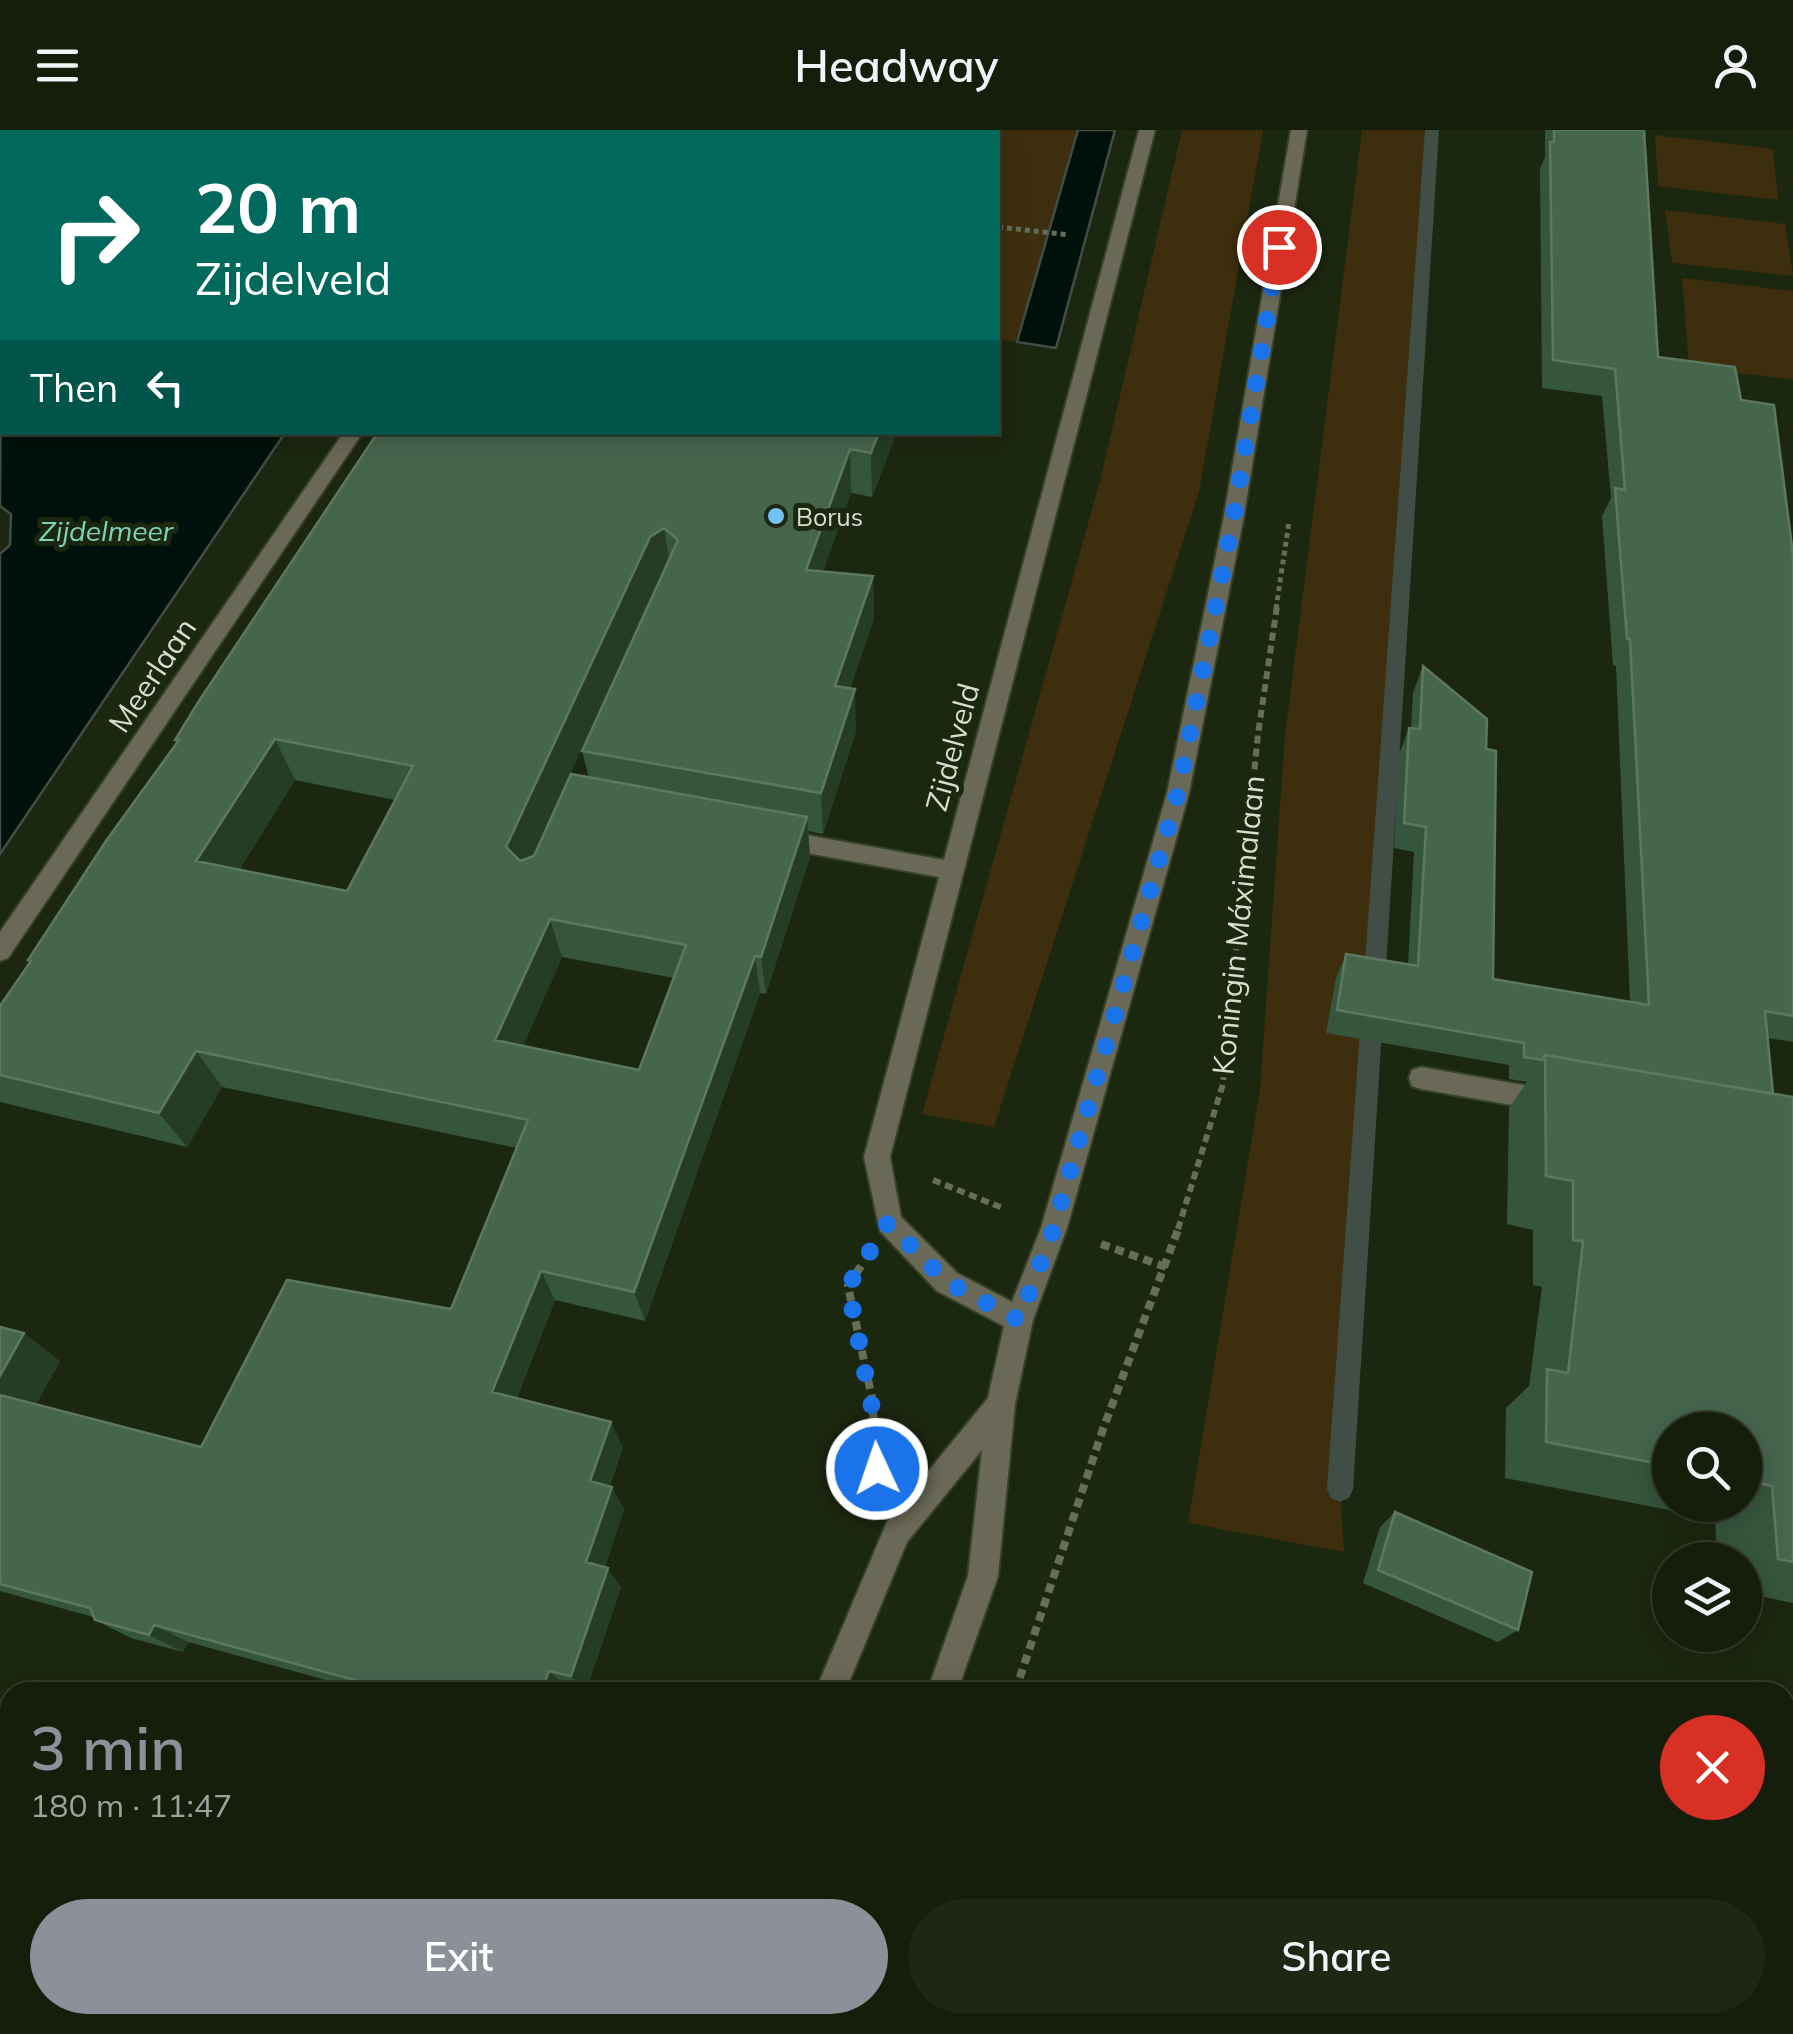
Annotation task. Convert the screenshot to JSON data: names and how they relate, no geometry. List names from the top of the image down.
{
  "streets": {
    "street": ["Meerlaan", "Zijdelveld"],
    "path": ["Koningin Máximalaan"]
  },
  "water": ["Zijdelmeer"],
  "places": ["Borus"],
  "page": {
    "header": "Headway",
    "turn": ["20 m", "Zijdelveld"],
    "then": "Then",
    "heading": ["3 min", "180 m · 11:47"],
    "buttons": ["Exit", "Share"]
  }
}
